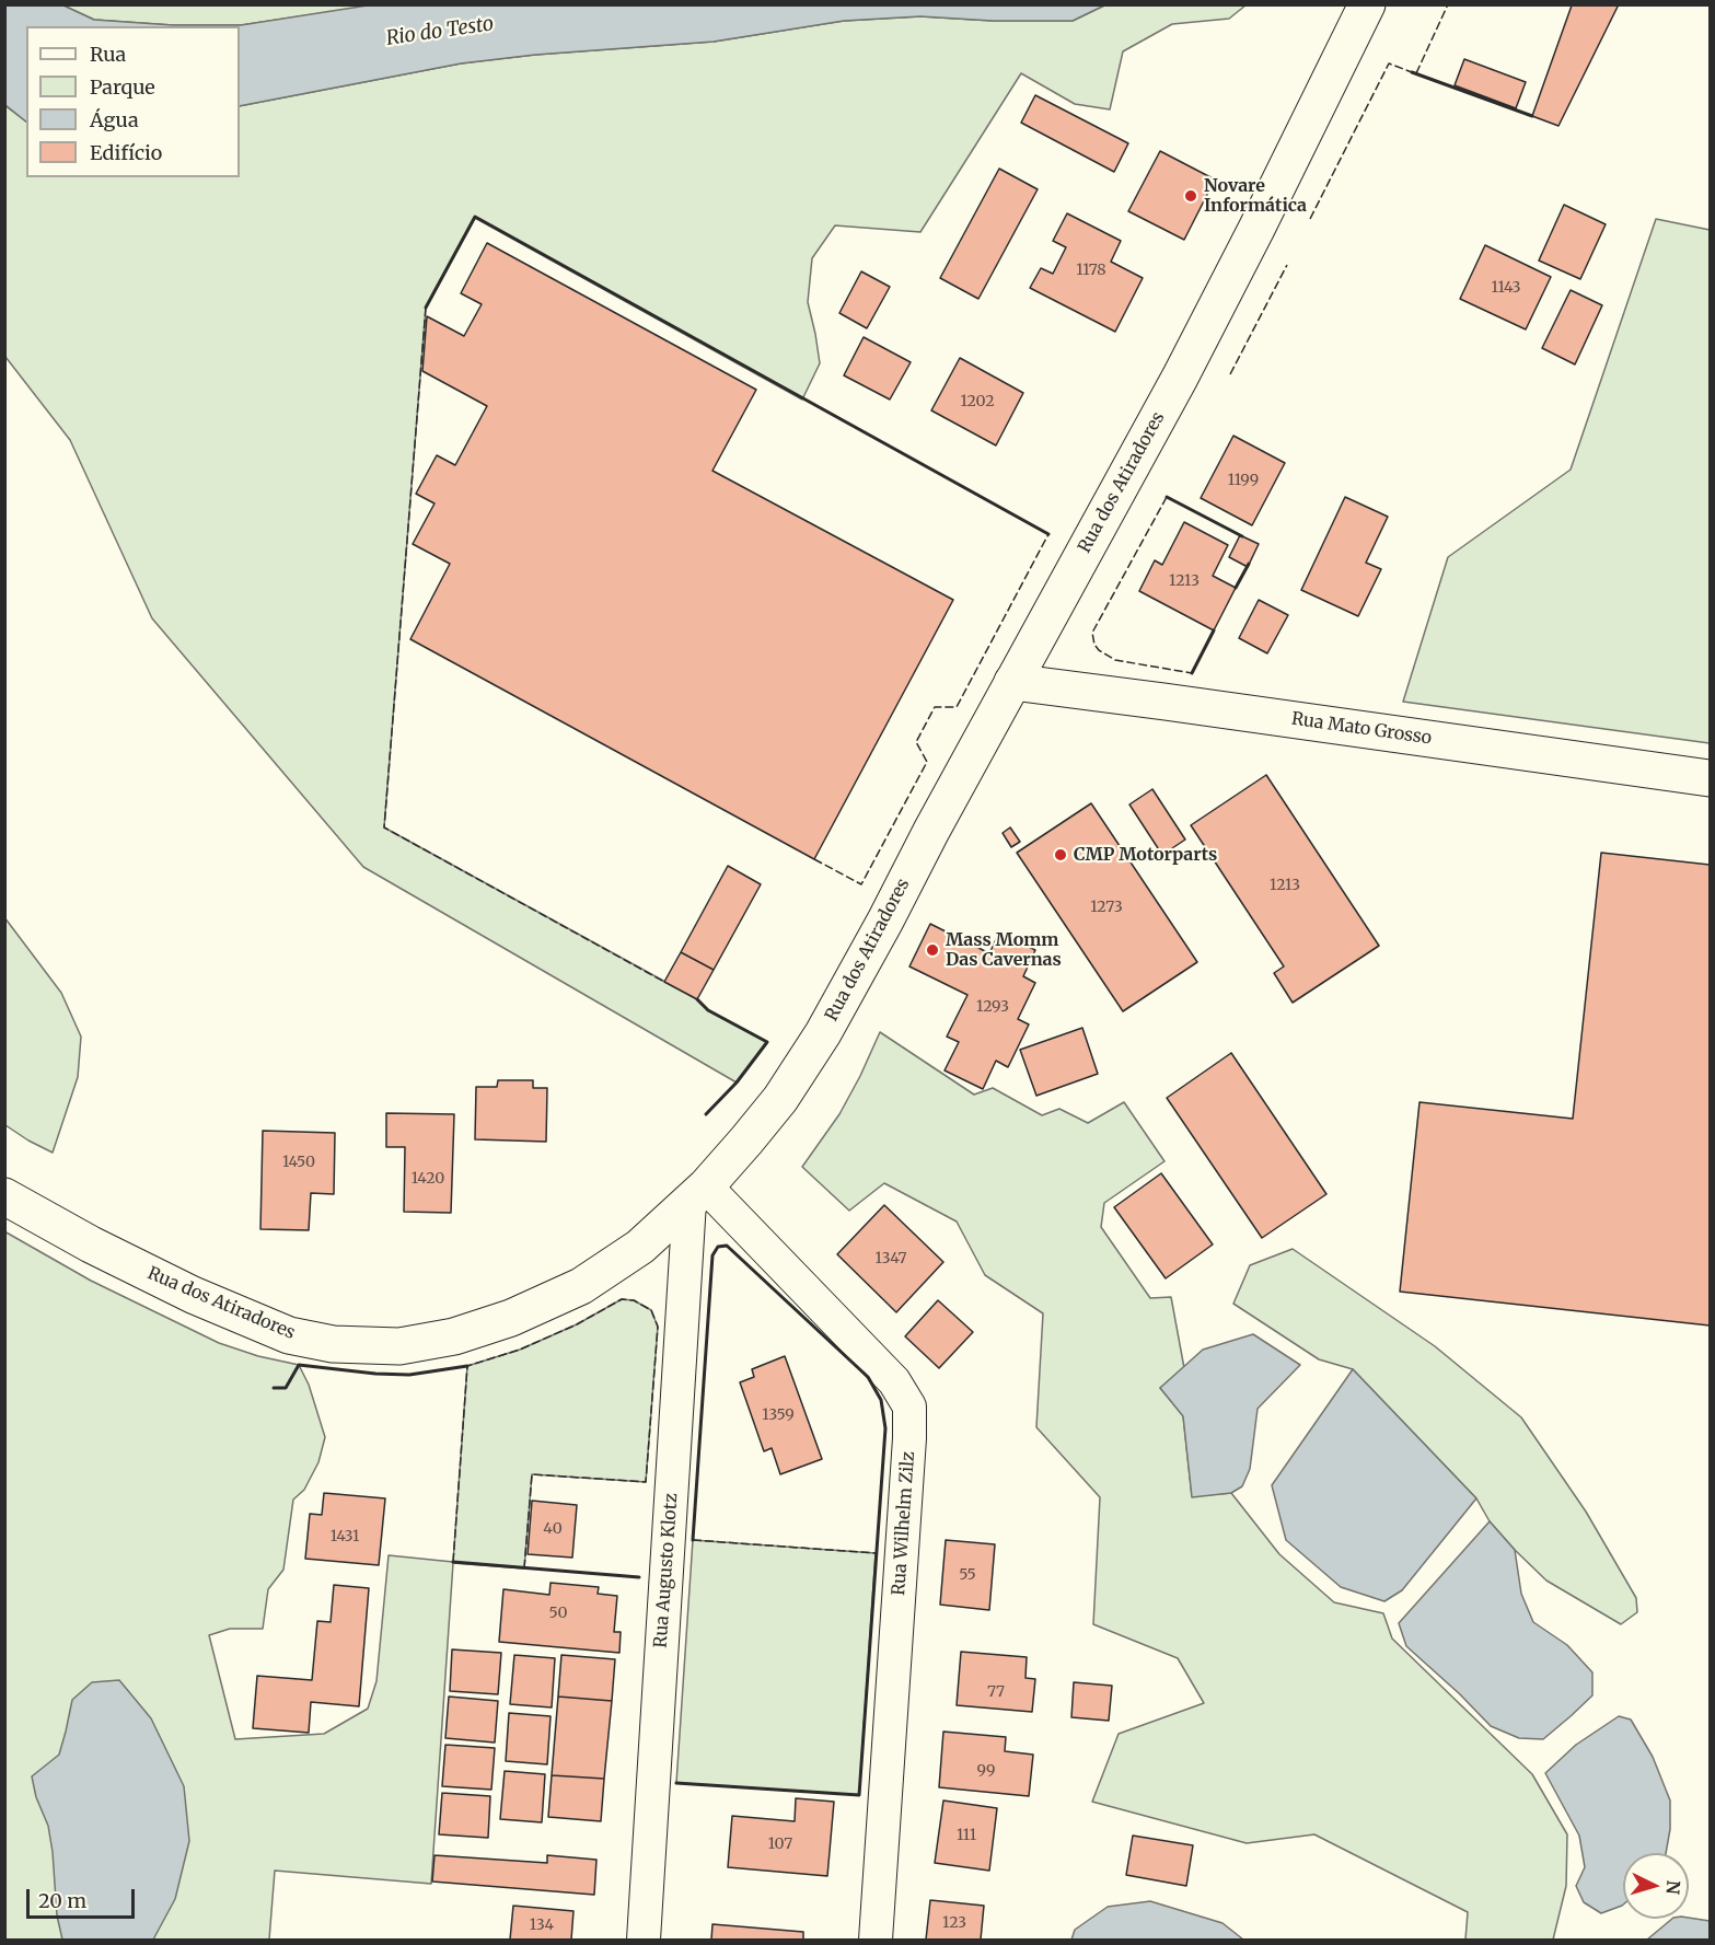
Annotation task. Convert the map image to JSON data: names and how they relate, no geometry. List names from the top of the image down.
{
  "streets": {
    "main road": ["Rua dos Atiradores", "Rua Mato Grosso"],
    "street": ["Rua Wilhelm Zilz", "Rua Augusto Klotz"]
  },
  "crossings": [
    ["Rua dos Atiradores", "Rua Mato Grosso"],
    ["Rua dos Atiradores", "Rua Wilhelm Zilz"],
    ["Rua dos Atiradores", "Rua Augusto Klotz"],
    ["Rua Wilhelm Zilz", "Rua Augusto Klotz"]
  ],
  "water": ["Rio do Testo"],
  "places": ["Novare Informática", "CMP Motorparts", "Mass Momm Das Cavernas"],
  "house_numbers": [
    "1178",
    "1143",
    "1202",
    "1199",
    "1213",
    "1213",
    "1273",
    "1293",
    "1450",
    "1420",
    "1347",
    "1359",
    "40",
    "1431",
    "55",
    "50",
    "77",
    "99",
    "111",
    "107",
    "123",
    "134"
  ],
  "legend": [
    "Rua",
    "Parque",
    "Água",
    "Edifício"
  ],
  "scale_bar": "20 m",
  "north": "right"
}
